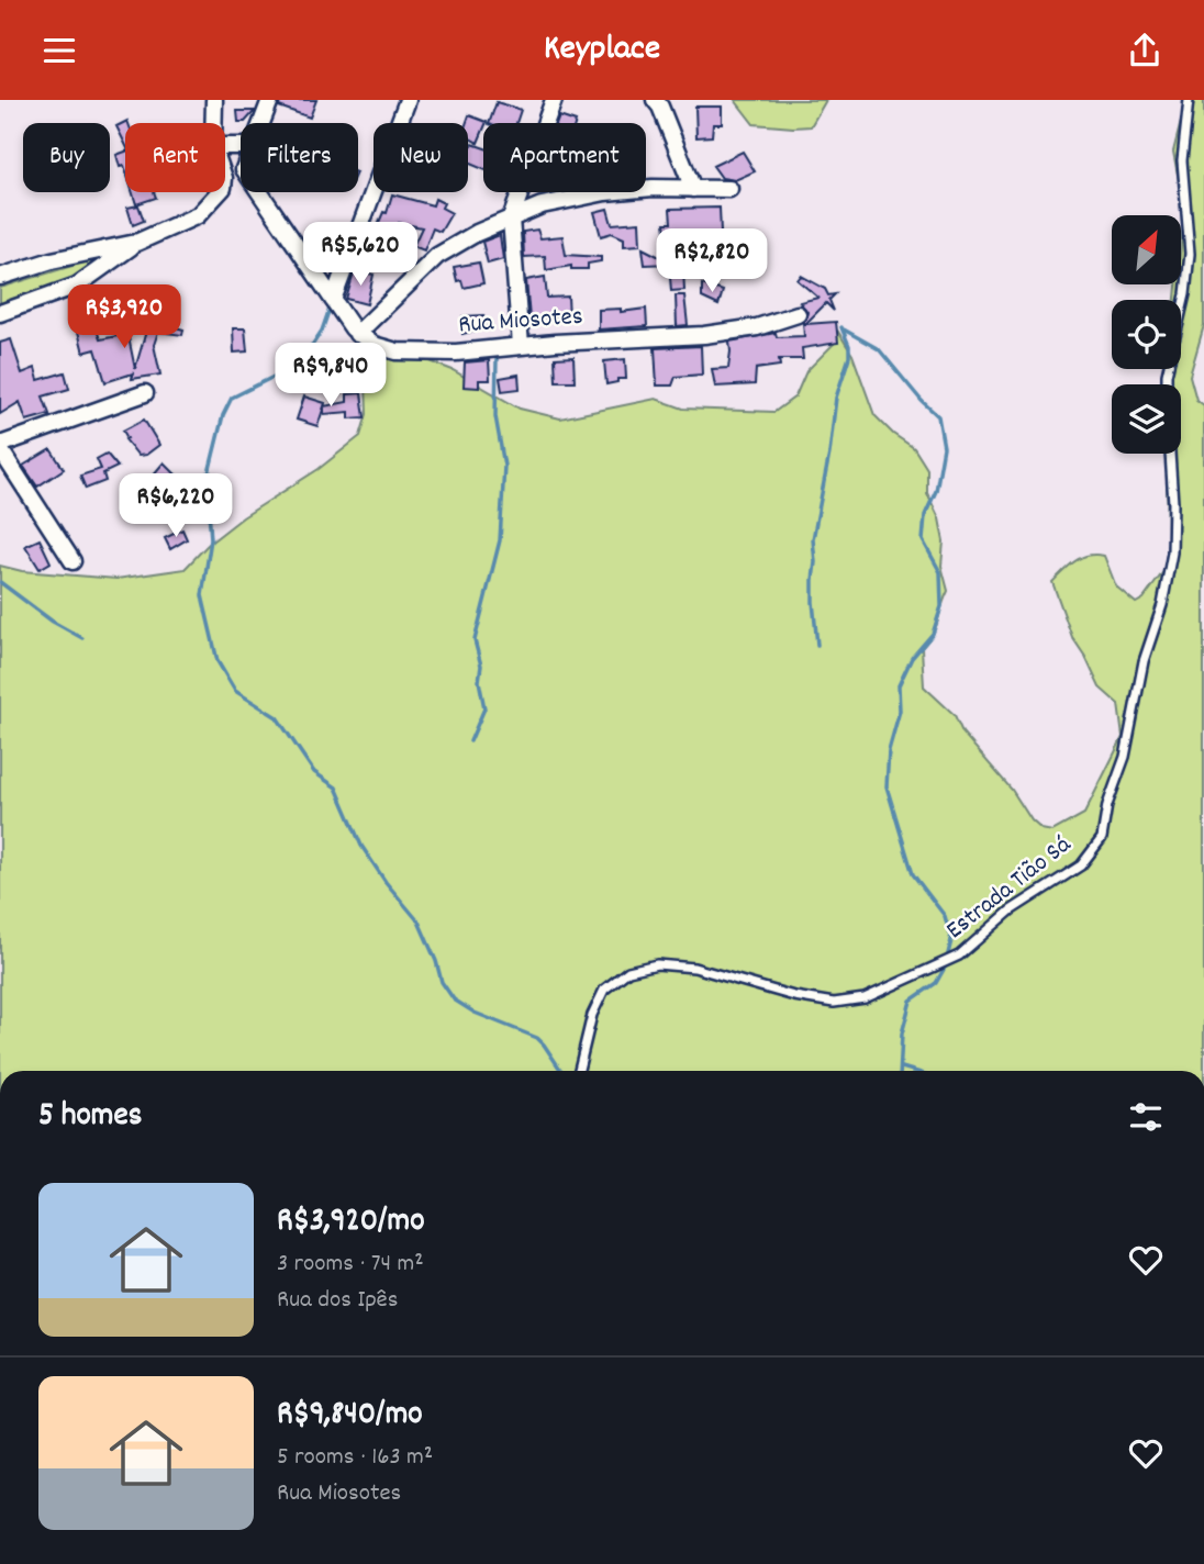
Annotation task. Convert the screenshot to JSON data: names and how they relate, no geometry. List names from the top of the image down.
{
  "streets": {
    "street": ["Rua Miosotes"],
    "lane": ["Estrada Tião Sá"]
  },
  "north": "top right",
  "page": {
    "header": "Keyplace",
    "chip": [
      "Buy",
      "Rent",
      "Filters",
      "New",
      "Apartment"
    ],
    "price": [
      "R$5,620",
      "R$2,820",
      "R$3,920",
      "R$9,840",
      "R$6,220"
    ],
    "heading": "5 homes",
    "list": [
      {
        "name": "R$3,920/mo",
        "note": "3 rooms · 74 m² · Rua dos Ipês"
      },
      {
        "name": "R$9,840/mo",
        "note": "5 rooms · 163 m² · Rua Miosotes"
      }
    ]
  }
}
